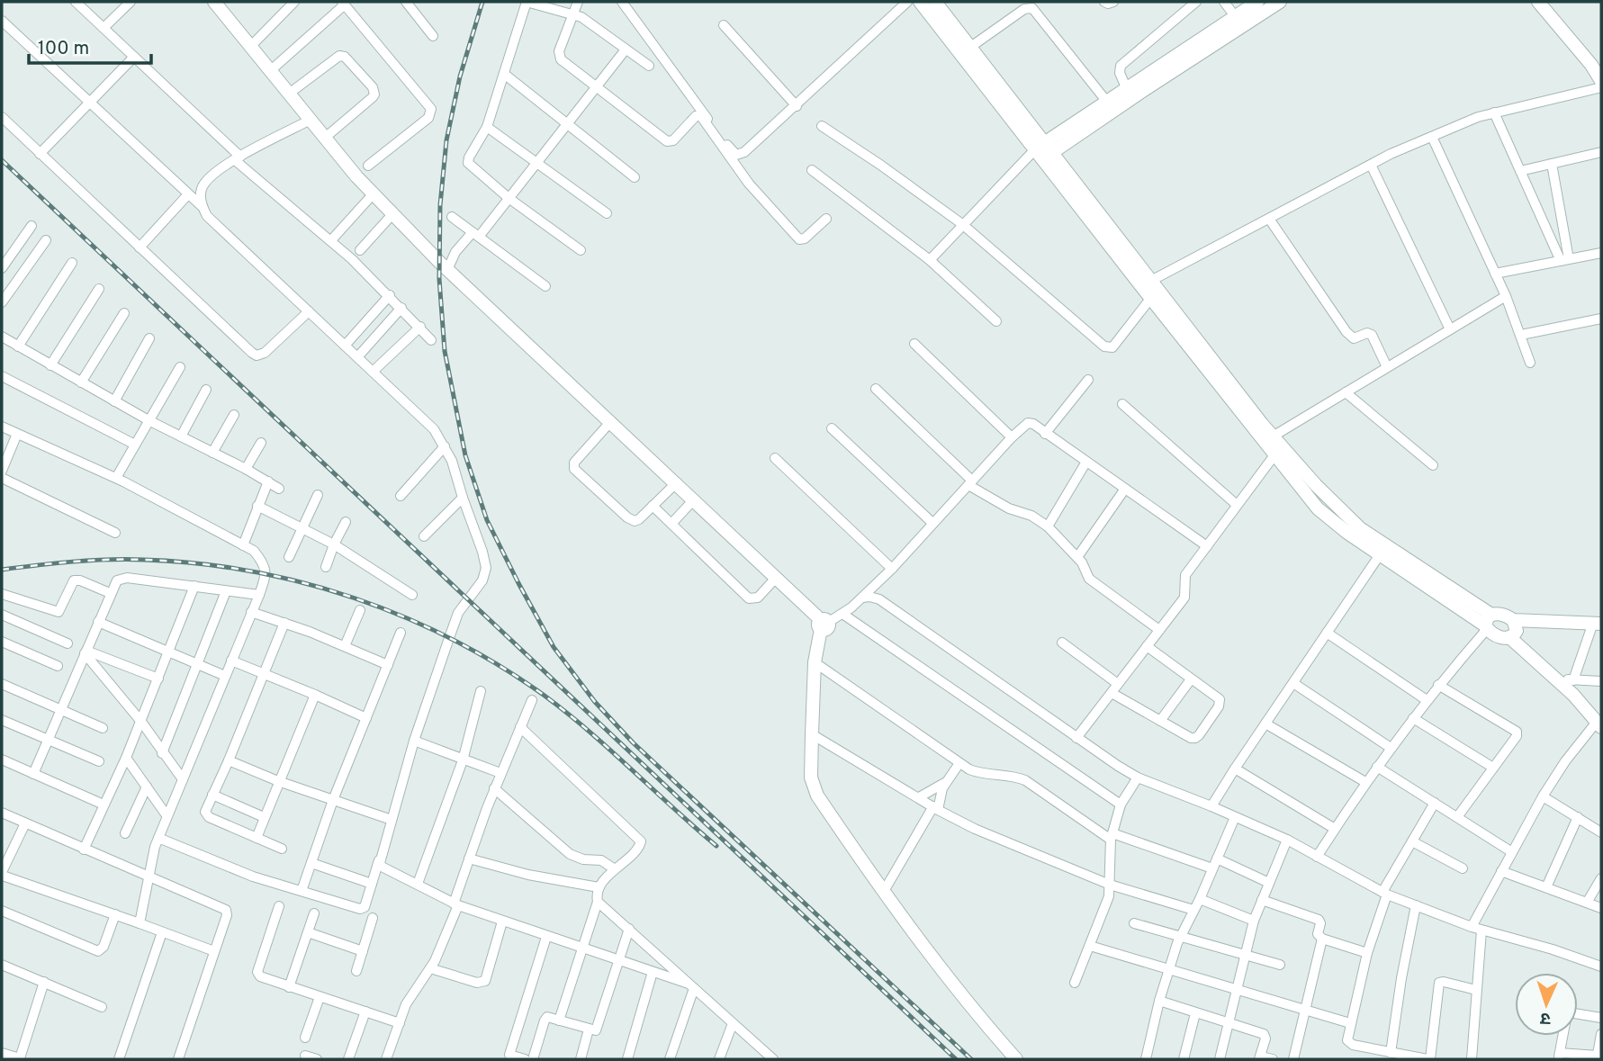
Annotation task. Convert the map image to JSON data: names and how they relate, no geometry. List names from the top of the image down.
{
  "scale_bar": "100 m",
  "north": "bottom"
}
